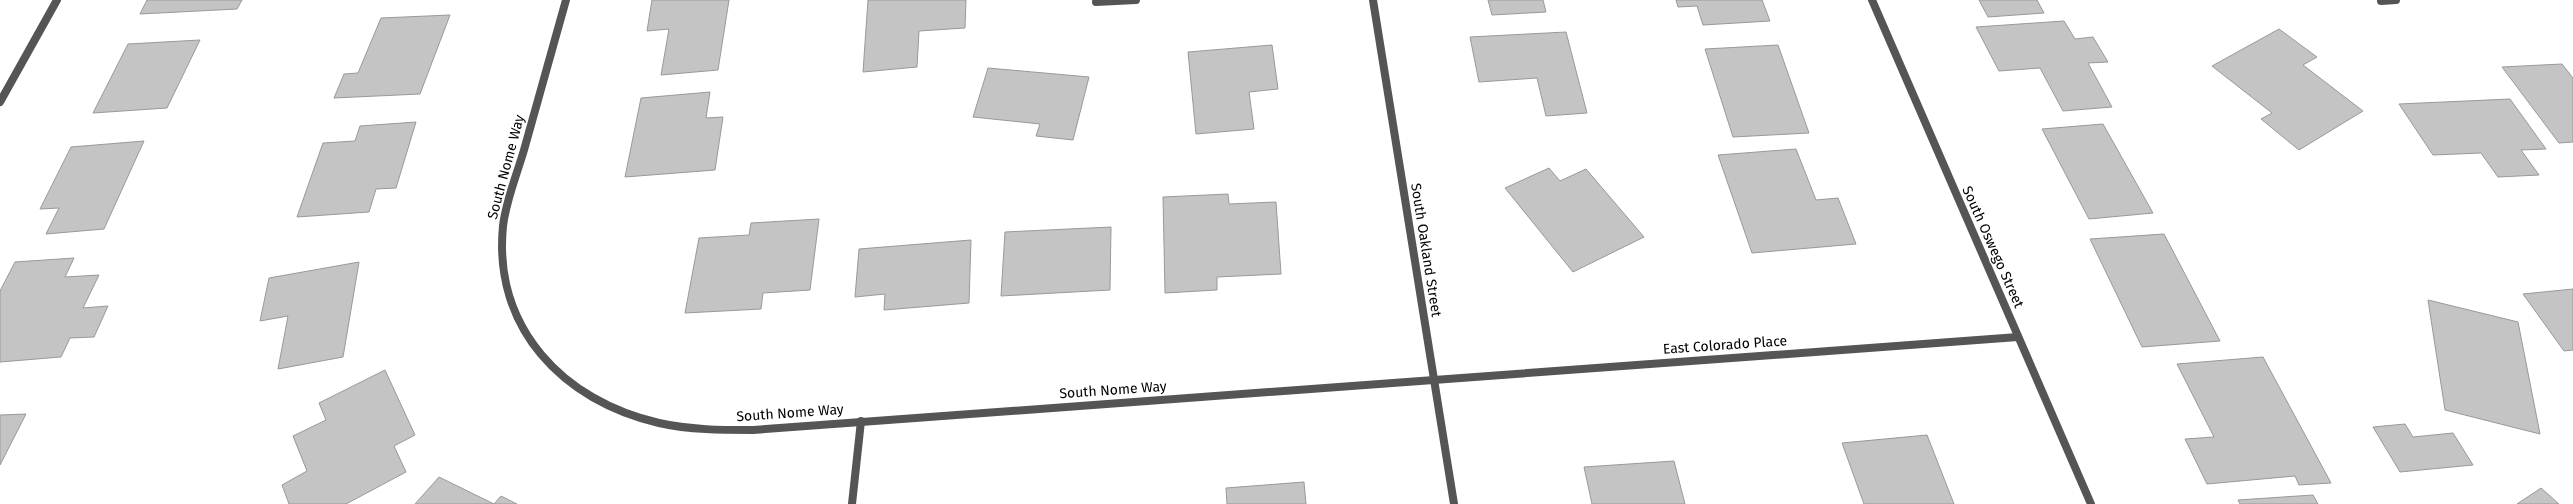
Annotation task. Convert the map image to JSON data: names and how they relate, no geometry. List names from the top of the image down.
{
  "streets": {
    "street": [
      "South Nome Way",
      "South Oswego Street",
      "South Oakland Street",
      "East Colorado Place"
    ]
  },
  "crossings": [
    ["South Nome Way", "South Oakland Street"],
    ["South Nome Way", "East Colorado Place"],
    ["South Oswego Street", "East Colorado Place"],
    ["South Oakland Street", "East Colorado Place"]
  ]
}
